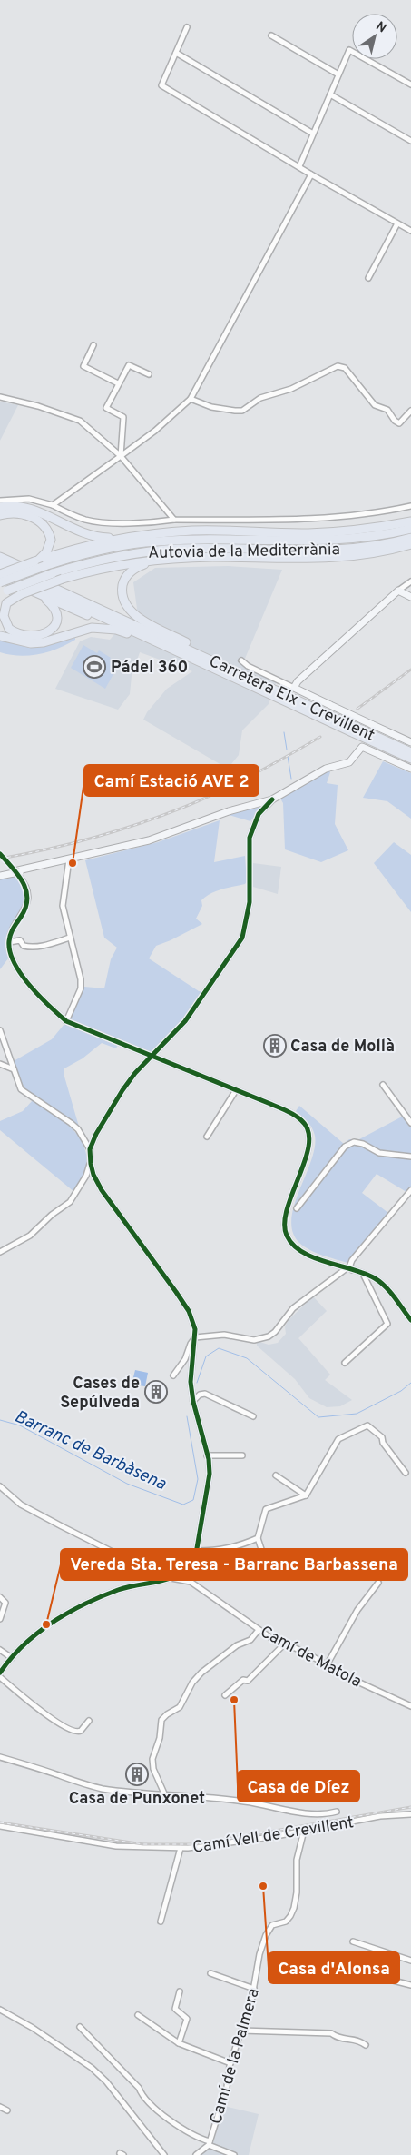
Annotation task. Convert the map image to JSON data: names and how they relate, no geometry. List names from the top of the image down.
{
  "streets": {
    "highway": ["Autovia de la Mediterrània", "Carretera Elx - Crevillent"],
    "street": ["Camí de Matola", "Camí Vell de Crevillent", "Camí de la Palmera"]
  },
  "crossings": [
    ["Camí Vell de Crevillent", "Camí de la Palmera"]
  ],
  "water": ["Barranc de Barbàsena"],
  "places": {
    "sports": ["Pádel 360"],
    "other": [
      "Camí Estació AVE 2",
      "Vereda Sta. Teresa - Barranc Barbassena",
      "Casa de Díez",
      "Casa d'Alonsa"
    ],
    "building": ["Casa de Mollà", "Cases de Sepúlveda", "Casa de Punxonet"]
  },
  "north": "top right"
}
